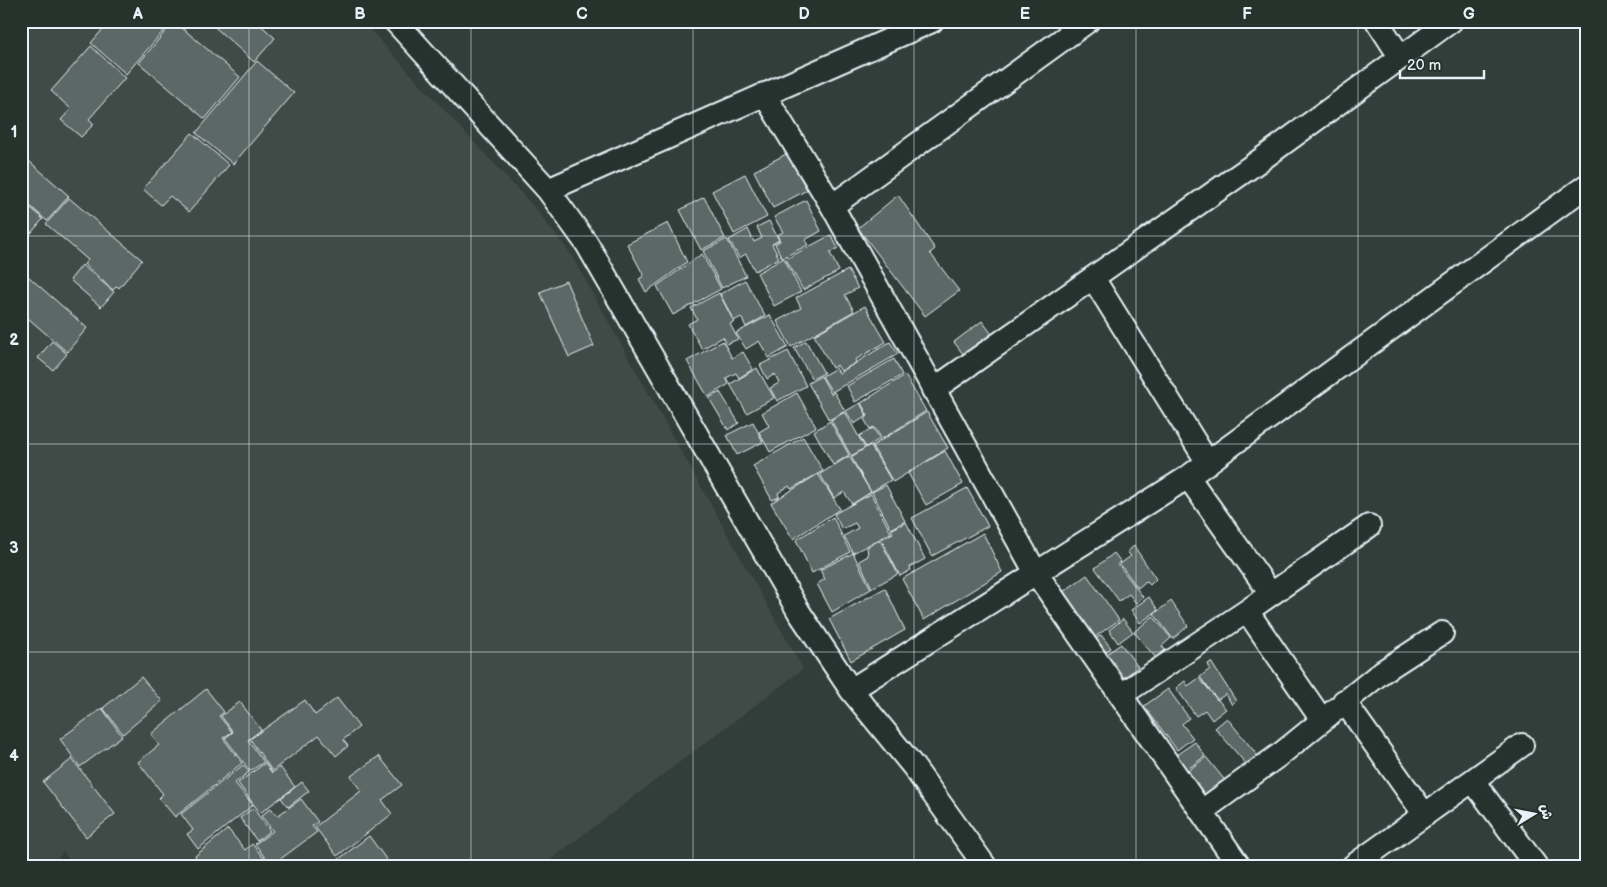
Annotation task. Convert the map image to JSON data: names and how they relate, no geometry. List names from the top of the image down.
{
  "scale_bar": "20 m",
  "north": "right",
  "grid": {
    "columns": [
      "A",
      "B",
      "C",
      "D",
      "E",
      "F",
      "G"
    ],
    "rows": [
      "1",
      "2",
      "3",
      "4"
    ]
  }
}
